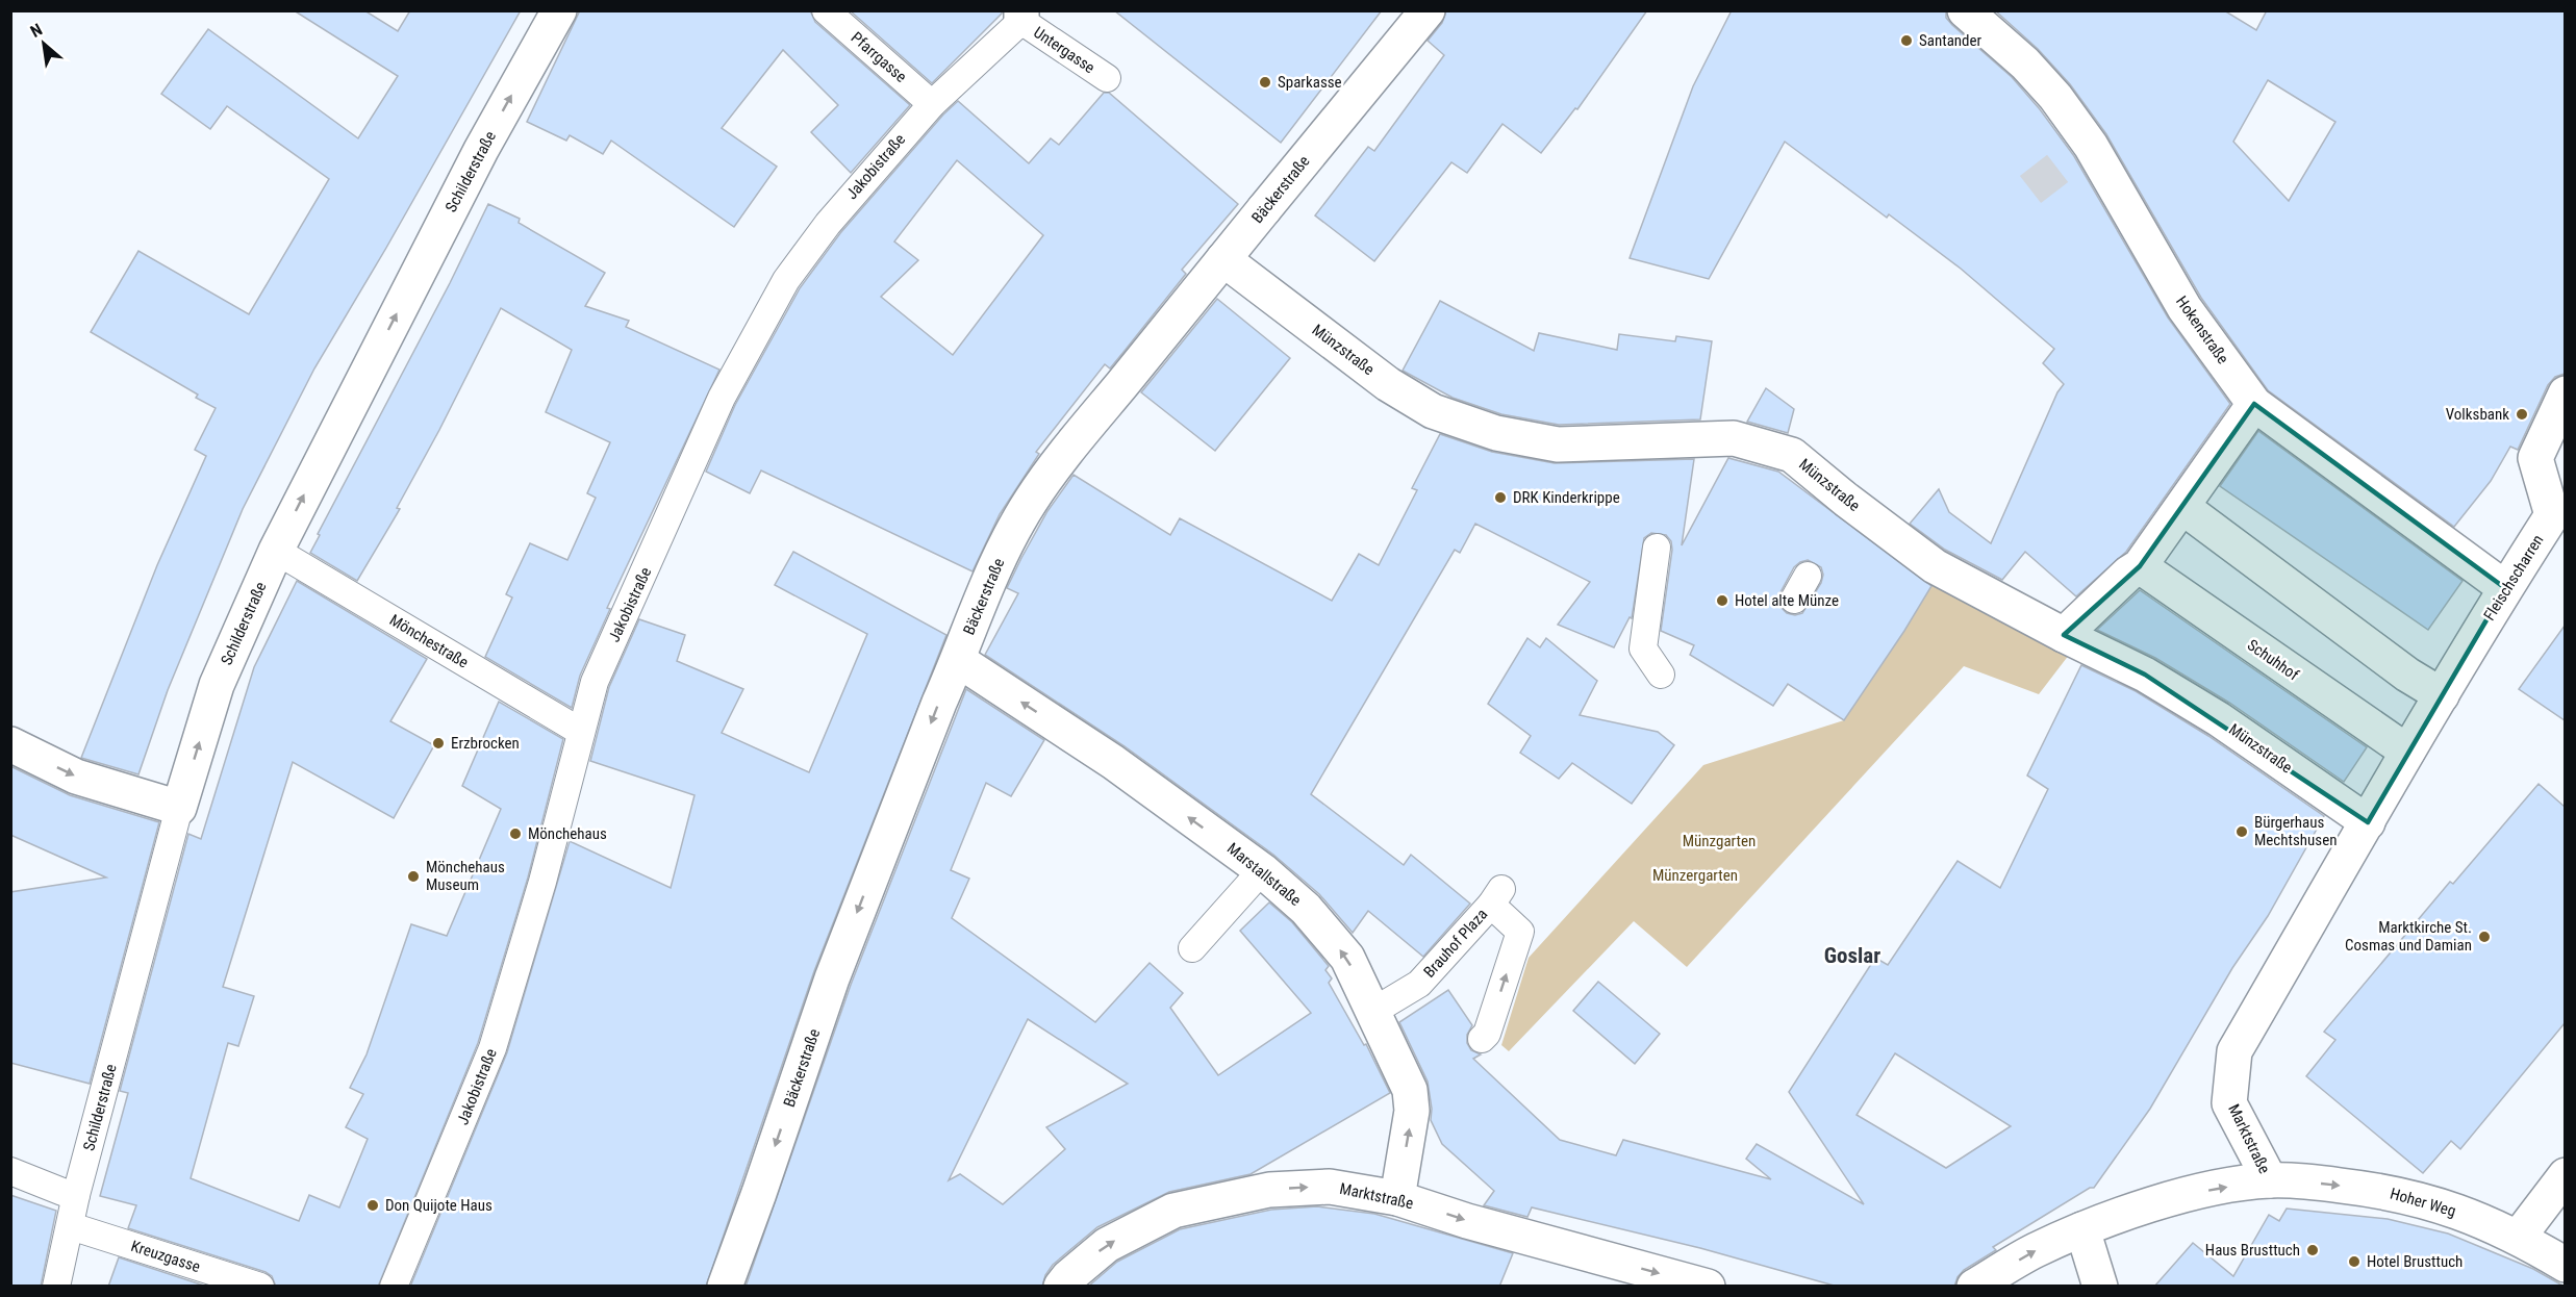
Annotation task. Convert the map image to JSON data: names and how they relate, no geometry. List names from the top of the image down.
{
  "streets": {
    "street": [
      "Schilderstraße",
      "Bäckerstraße",
      "Hokenstraße",
      "Münzstraße",
      "Fleischscharren",
      "Schuhhof",
      "Marstallstraße",
      "Marktstraße",
      "Hoher Weg"
    ],
    "lane": [
      "Untergasse",
      "Pfarrgasse",
      "Jakobistraße",
      "Mönchestraße",
      "Brauhof Plaza",
      "Kreuzgasse"
    ]
  },
  "crossings": [
    ["Untergasse", "Jakobistraße"],
    ["Pfarrgasse", "Jakobistraße"],
    ["Jakobistraße", "Mönchestraße"],
    ["Schilderstraße", "Mönchestraße"],
    ["Schilderstraße", "Kreuzgasse"],
    ["Bäckerstraße", "Münzstraße"],
    ["Bäckerstraße", "Marstallstraße"],
    ["Hokenstraße", "Fleischscharren"],
    ["Münzstraße", "Marktstraße"],
    ["Fleischscharren", "Schuhhof"],
    ["Fleischscharren", "Marktstraße"],
    ["Schuhhof", "Marktstraße"],
    ["Marstallstraße", "Brauhof Plaza"],
    ["Marstallstraße", "Marktstraße"],
    ["Marktstraße", "Hoher Weg"]
  ],
  "one_way": [
    "Schilderstraße",
    "Bäckerstraße",
    "Marstallstraße",
    "Marktstraße",
    "Hoher Weg"
  ],
  "districts": ["Goslar"],
  "parks": ["Münzgarten", "Münzergarten"],
  "places": [
    "Santander",
    "Sparkasse",
    "Volksbank",
    "DRK Kinderkrippe",
    "Hotel alte Münze",
    "Erzbrocken",
    "Bürgerhaus Mechtshusen",
    "Mönchehaus",
    "Mönchehaus Museum",
    "Marktkirche St. Cosmas und Damian",
    "Don Quijote Haus",
    "Haus Brusttuch",
    "Hotel Brusttuch"
  ],
  "north": "top left"
}
